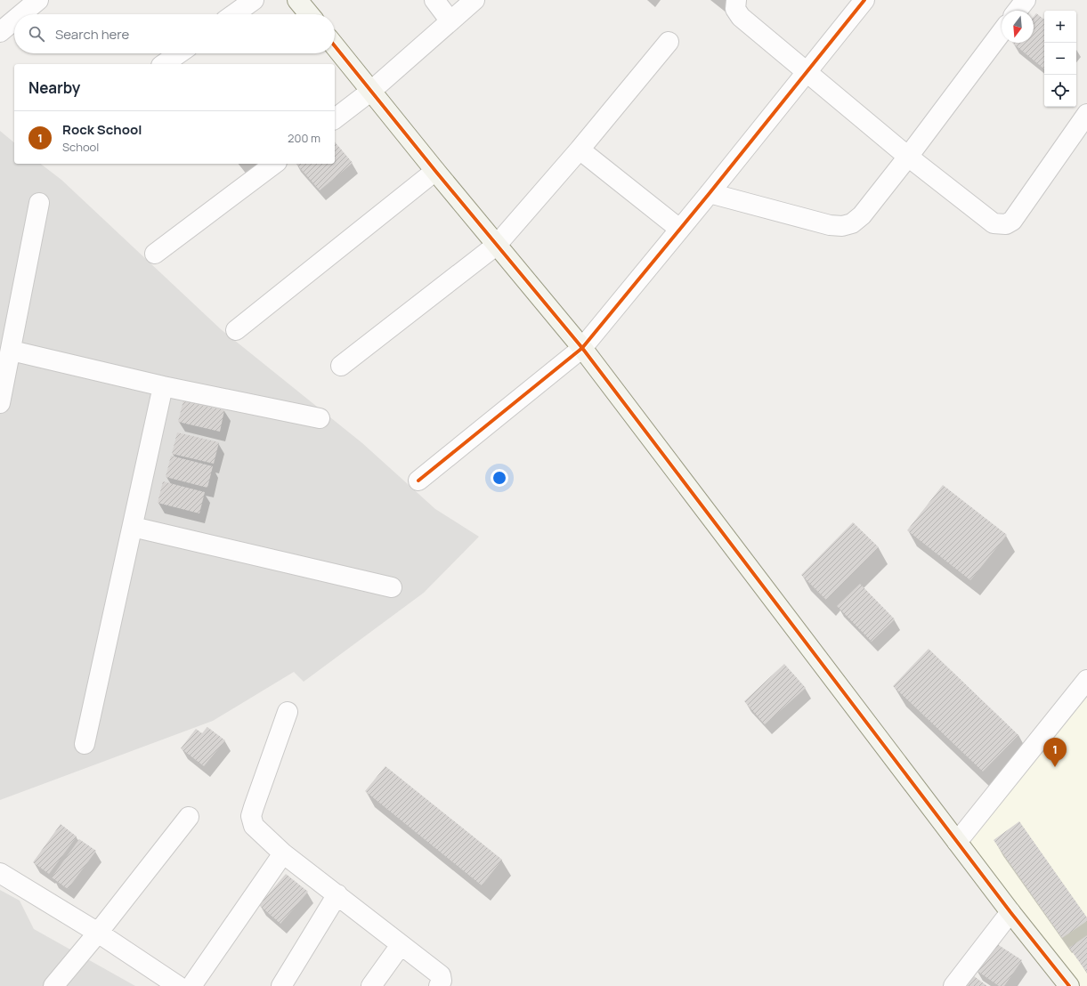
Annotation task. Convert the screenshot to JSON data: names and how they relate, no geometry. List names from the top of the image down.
{
  "north": "bottom",
  "page": {
    "map_buttons": ["+", "−"],
    "search": "Search here",
    "heading": "Nearby",
    "list": [
      {
        "mark": "1",
        "name": "Rock School",
        "note": "School",
        "value": "200 m"
      }
    ],
    "pins": "1"
  }
}
